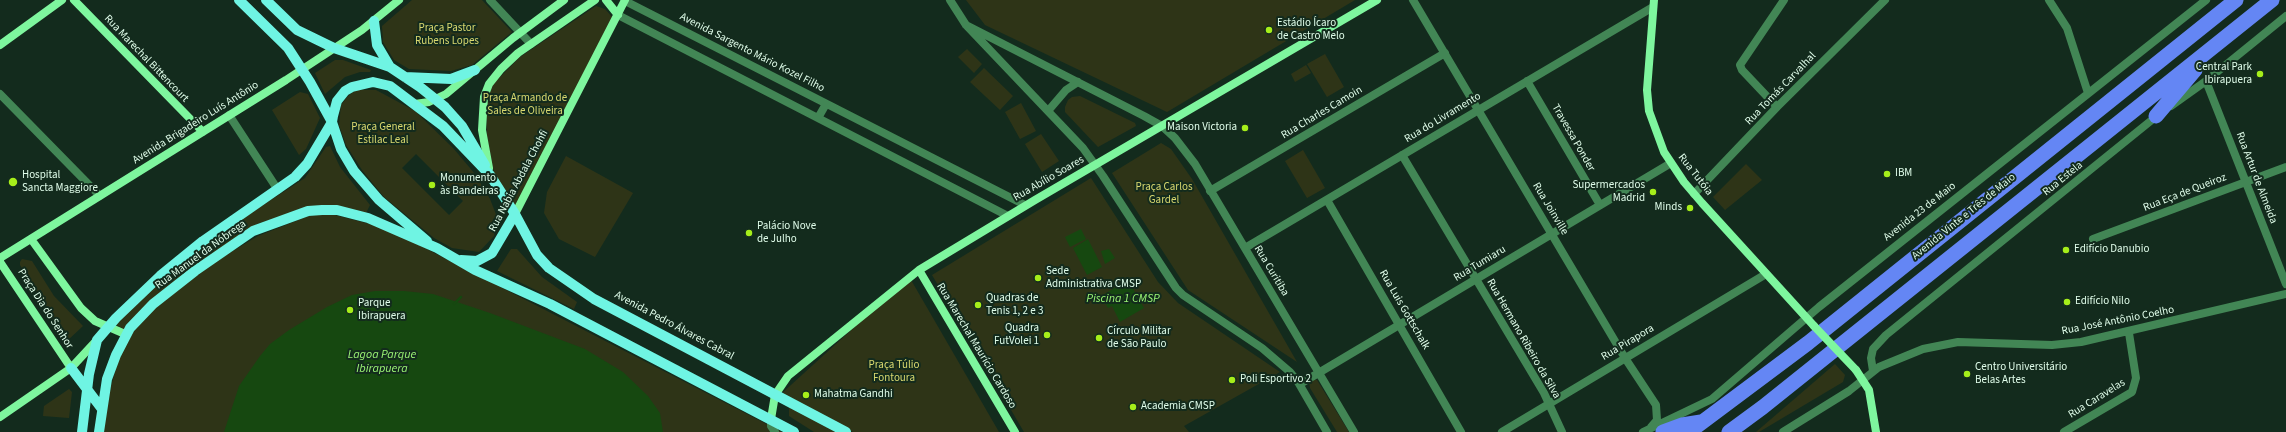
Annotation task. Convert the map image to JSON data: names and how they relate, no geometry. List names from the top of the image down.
{
  "streets": {
    "highway": ["Avenida Vinte e Três de Maio"],
    "main road": ["Rua Nabia Abdala Chohfi", "Rua Manuel da Nóbrega", "Avenida Pedro Álvares Cabral"],
    "street": [
      "Avenida Sargento Mário Kozel Filho",
      "Rua Marechal Bittencourt",
      "Rua Tomás Carvalhal",
      "Rua Charles Camoin",
      "Rua do Livramento",
      "Avenida Brigadeiro Luís Antônio",
      "Travessa Ponder",
      "Rua Tutóia",
      "Rua Artur de Almeida",
      "Rua Abílio Soares",
      "Rua Estela",
      "Rua Eça de Queiroz",
      "Rua Joinville",
      "Avenida 23 de Maio",
      "Rua Tumiaru",
      "Rua Curitiba",
      "Praça Dia do Senhor",
      "Rua Luis Gottschalk",
      "Rua José Antônio Coelho",
      "Rua Hermano Ribeiro da Silva",
      "Rua Pirapora",
      "Rua Marechal Maurício Cardoso",
      "Rua Caravelas"
    ]
  },
  "crossings": [
    ["Avenida Sargento Mário Kozel Filho", "Rua Abílio Soares"],
    ["Avenida Sargento Mário Kozel Filho", "Rua Nabia Abdala Chohfi"],
    ["Rua Marechal Bittencourt", "Avenida Brigadeiro Luís Antônio"],
    ["Rua Tomás Carvalhal", "Rua Tutóia"],
    ["Rua Charles Camoin", "Rua Joinville"],
    ["Rua Charles Camoin", "Rua Curitiba"],
    ["Rua do Livramento", "Travessa Ponder"],
    ["Rua do Livramento", "Rua Tutóia"],
    ["Rua do Livramento", "Rua Joinville"],
    ["Rua do Livramento", "Rua Curitiba"],
    ["Rua do Livramento", "Rua Luis Gottschalk"],
    ["Rua do Livramento", "Rua Hermano Ribeiro da Silva"],
    ["Travessa Ponder", "Rua Tumiaru"],
    ["Rua Tutóia", "Avenida 23 de Maio"],
    ["Rua Tutóia", "Rua Tumiaru"],
    ["Rua Tutóia", "Rua José Antônio Coelho"],
    ["Rua Tutóia", "Rua Pirapora"],
    ["Rua Artur de Almeida", "Rua Estela"],
    ["Rua Artur de Almeida", "Rua Eça de Queiroz"],
    ["Rua Abílio Soares", "Rua Curitiba"],
    ["Rua Abílio Soares", "Avenida Pedro Álvares Cabral"],
    ["Rua Abílio Soares", "Rua Marechal Maurício Cardoso"],
    ["Rua Estela", "Rua José Antônio Coelho"],
    ["Rua Nabia Abdala Chohfi", "Avenida Pedro Álvares Cabral"],
    ["Rua Joinville", "Avenida 23 de Maio"],
    ["Rua Joinville", "Rua Tumiaru"],
    ["Rua Joinville", "Rua Pirapora"],
    ["Rua Tumiaru", "Rua Curitiba"],
    ["Rua Tumiaru", "Rua Luis Gottschalk"],
    ["Rua Tumiaru", "Rua Hermano Ribeiro da Silva"],
    ["Rua José Antônio Coelho", "Rua Caravelas"],
    ["Rua Hermano Ribeiro da Silva", "Rua Pirapora"]
  ],
  "water": ["Piscina 1 CMSP", "Lagoa Parque Ibirapuera"],
  "parks": [
    "Praça Pastor Rubens Lopes",
    "Praça Armando de Sales de Oliveira",
    "Praça General Estilac Leal",
    "Praça Carlos Gardel",
    "Praça Túlio Fontoura"
  ],
  "places": [
    "Estádio Ícaro de Castro Melo",
    "Central Park Ibirapuera",
    "Maison Victoria",
    "IBM",
    "Hospital Sancta Maggiore",
    "Monumento às Bandeiras",
    "Supermercados Madrid",
    "Minds",
    "Palácio Nove de Julho",
    "Edifício Danubio",
    "Sede Administrativa CMSP",
    "Edifício Nilo",
    "Quadras de Tenis 1, 2 e 3",
    "Parque Ibirapuera",
    "Quadra FutVolei 1",
    "Círculo Militar de São Paulo",
    "Centro Universitário Belas Artes",
    "Poli Esportivo 2",
    "Mahatma Gandhi",
    "Academia CMSP"
  ]
}
